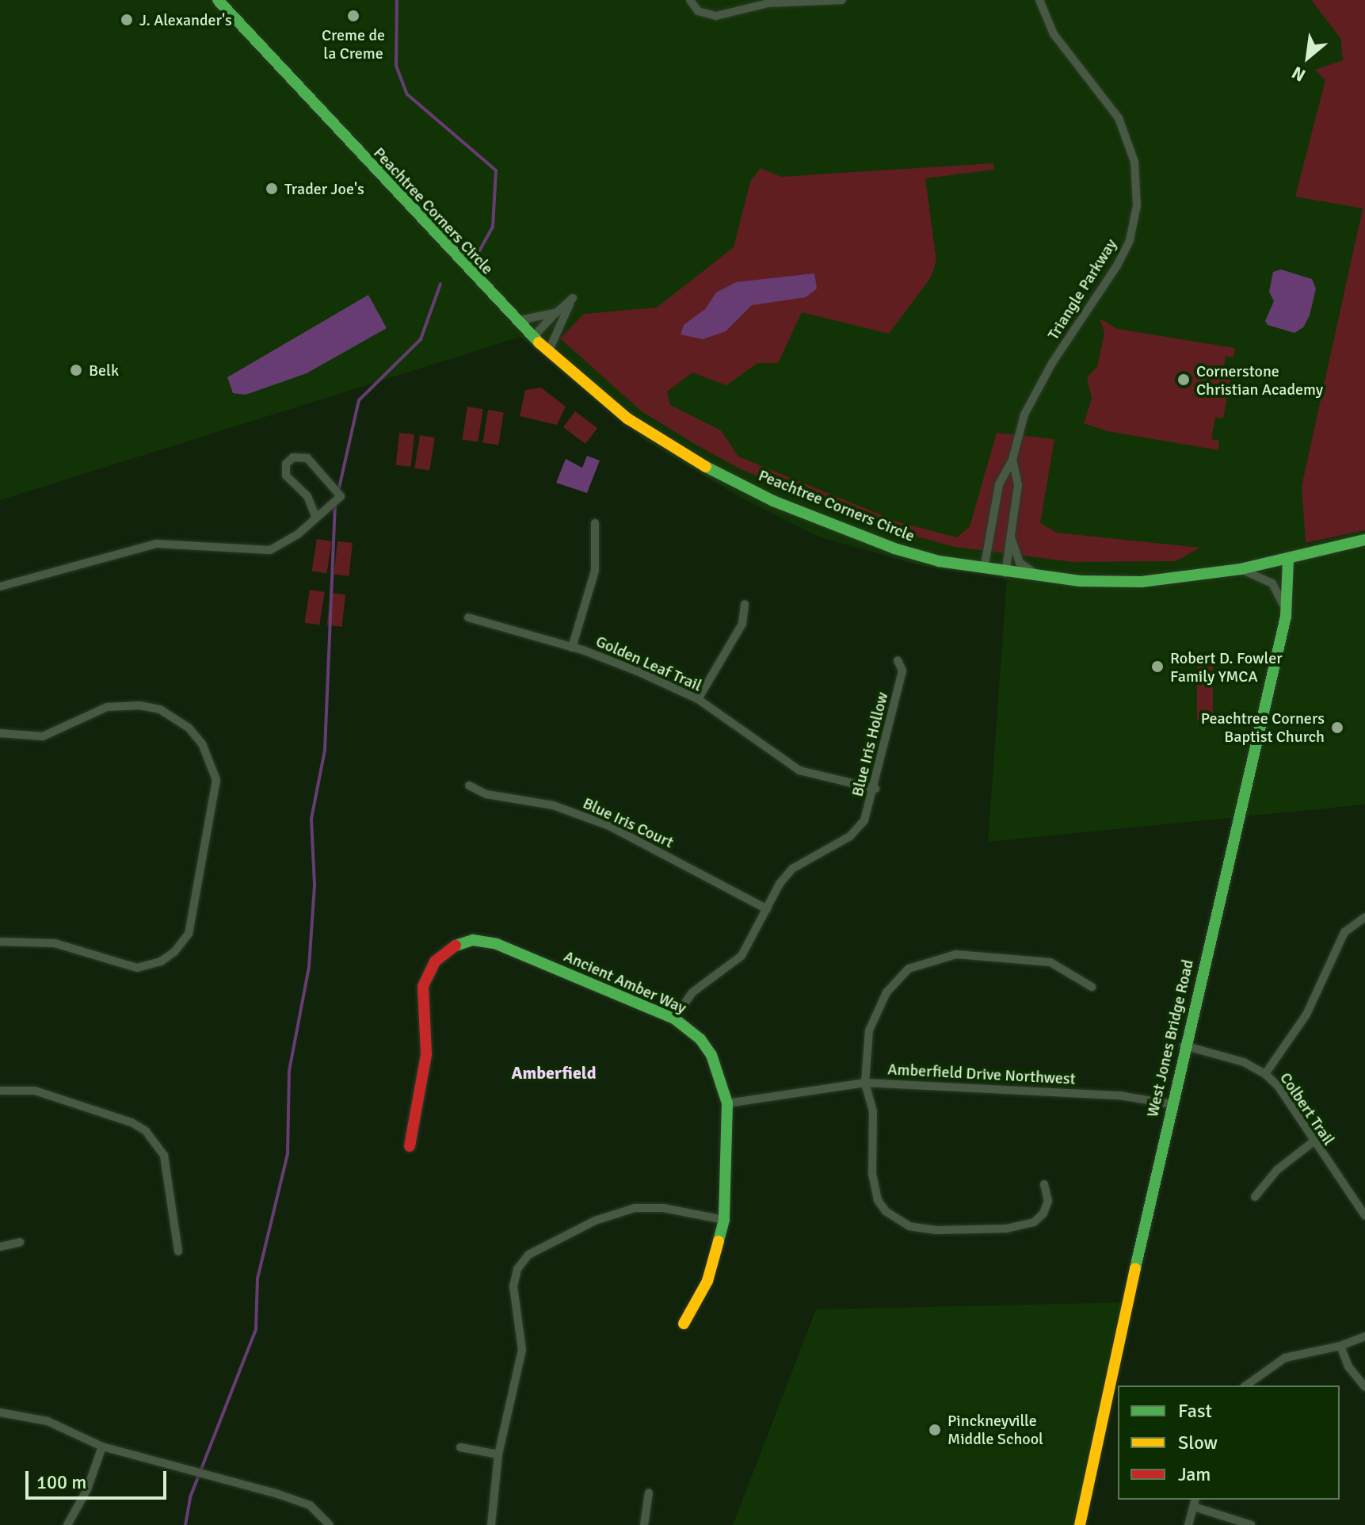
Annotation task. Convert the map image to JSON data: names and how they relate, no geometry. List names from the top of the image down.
{
  "streets": {
    "street": [
      "Peachtree Corners Circle",
      "Triangle Parkway",
      "Golden Leaf Trail",
      "Blue Iris Hollow",
      "Blue Iris Court",
      "Ancient Amber Way",
      "West Jones Bridge Road",
      "Amberfield Drive Northwest",
      "Colbert Trail"
    ]
  },
  "crossings": [
    ["Peachtree Corners Circle", "Triangle Parkway"],
    ["Peachtree Corners Circle", "West Jones Bridge Road"],
    ["Golden Leaf Trail", "Blue Iris Hollow"],
    ["Blue Iris Hollow", "Blue Iris Court"],
    ["Blue Iris Hollow", "Ancient Amber Way"],
    ["Ancient Amber Way", "Amberfield Drive Northwest"],
    ["West Jones Bridge Road", "Amberfield Drive Northwest"],
    ["West Jones Bridge Road", "Colbert Trail"]
  ],
  "districts": ["Amberfield"],
  "places": [
    "Creme de la Creme",
    "J. Alexander's",
    "Trader Joe's",
    "Belk",
    "Cornerstone Christian Academy",
    "Robert D. Fowler Family YMCA",
    "Peachtree Corners Baptist Church",
    "Pinckneyville Middle School"
  ],
  "legend": ["Fast", "Slow", "Jam"],
  "scale_bar": "100 m",
  "north": "bottom left"
}
